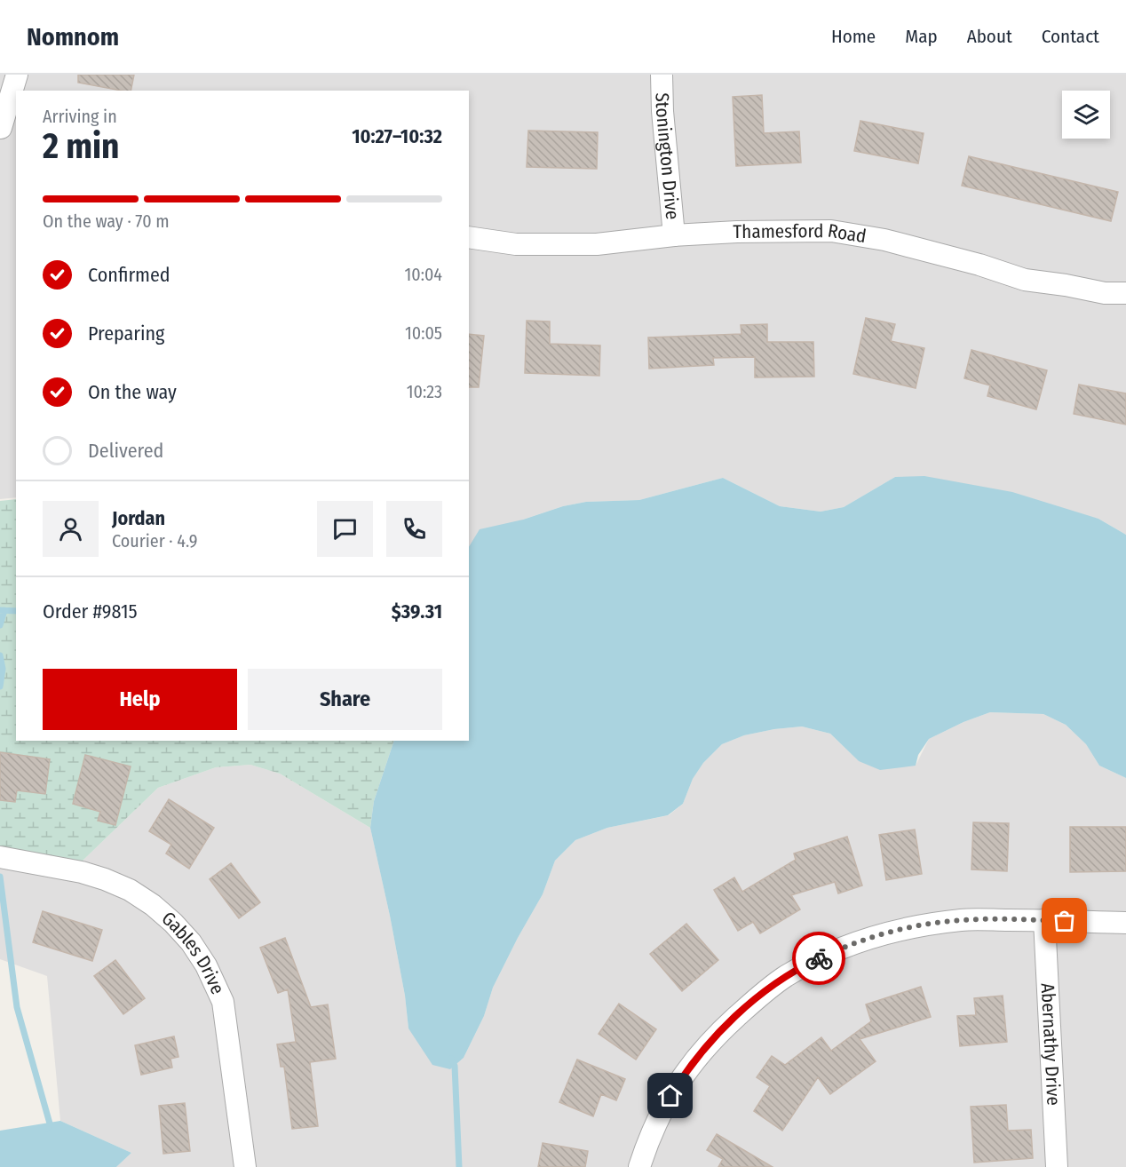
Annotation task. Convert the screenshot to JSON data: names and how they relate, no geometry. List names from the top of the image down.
{
  "streets": {
    "street": [
      "Stonington Drive",
      "Thamesford Road",
      "Gables Drive",
      "Abernathy Drive"
    ]
  },
  "crossings": [
    ["Stonington Drive", "Thamesford Road"]
  ],
  "page": {
    "header": "Nomnom",
    "nav": [
      "Home",
      "Map",
      "About",
      "Contact"
    ],
    "heading": ["2 min", "Arriving in", "10:27–10:32"],
    "panel": [
      "Jordan",
      "Courier · 4.9",
      "Order #9815",
      "$39.31"
    ],
    "bar": "On the way · 70 m",
    "list": [
      ["Confirmed", "10:04"],
      ["Preparing", "10:05"],
      ["On the way", "10:23"],
      "Delivered"
    ],
    "buttons": ["Help", "Share"]
  }
}
